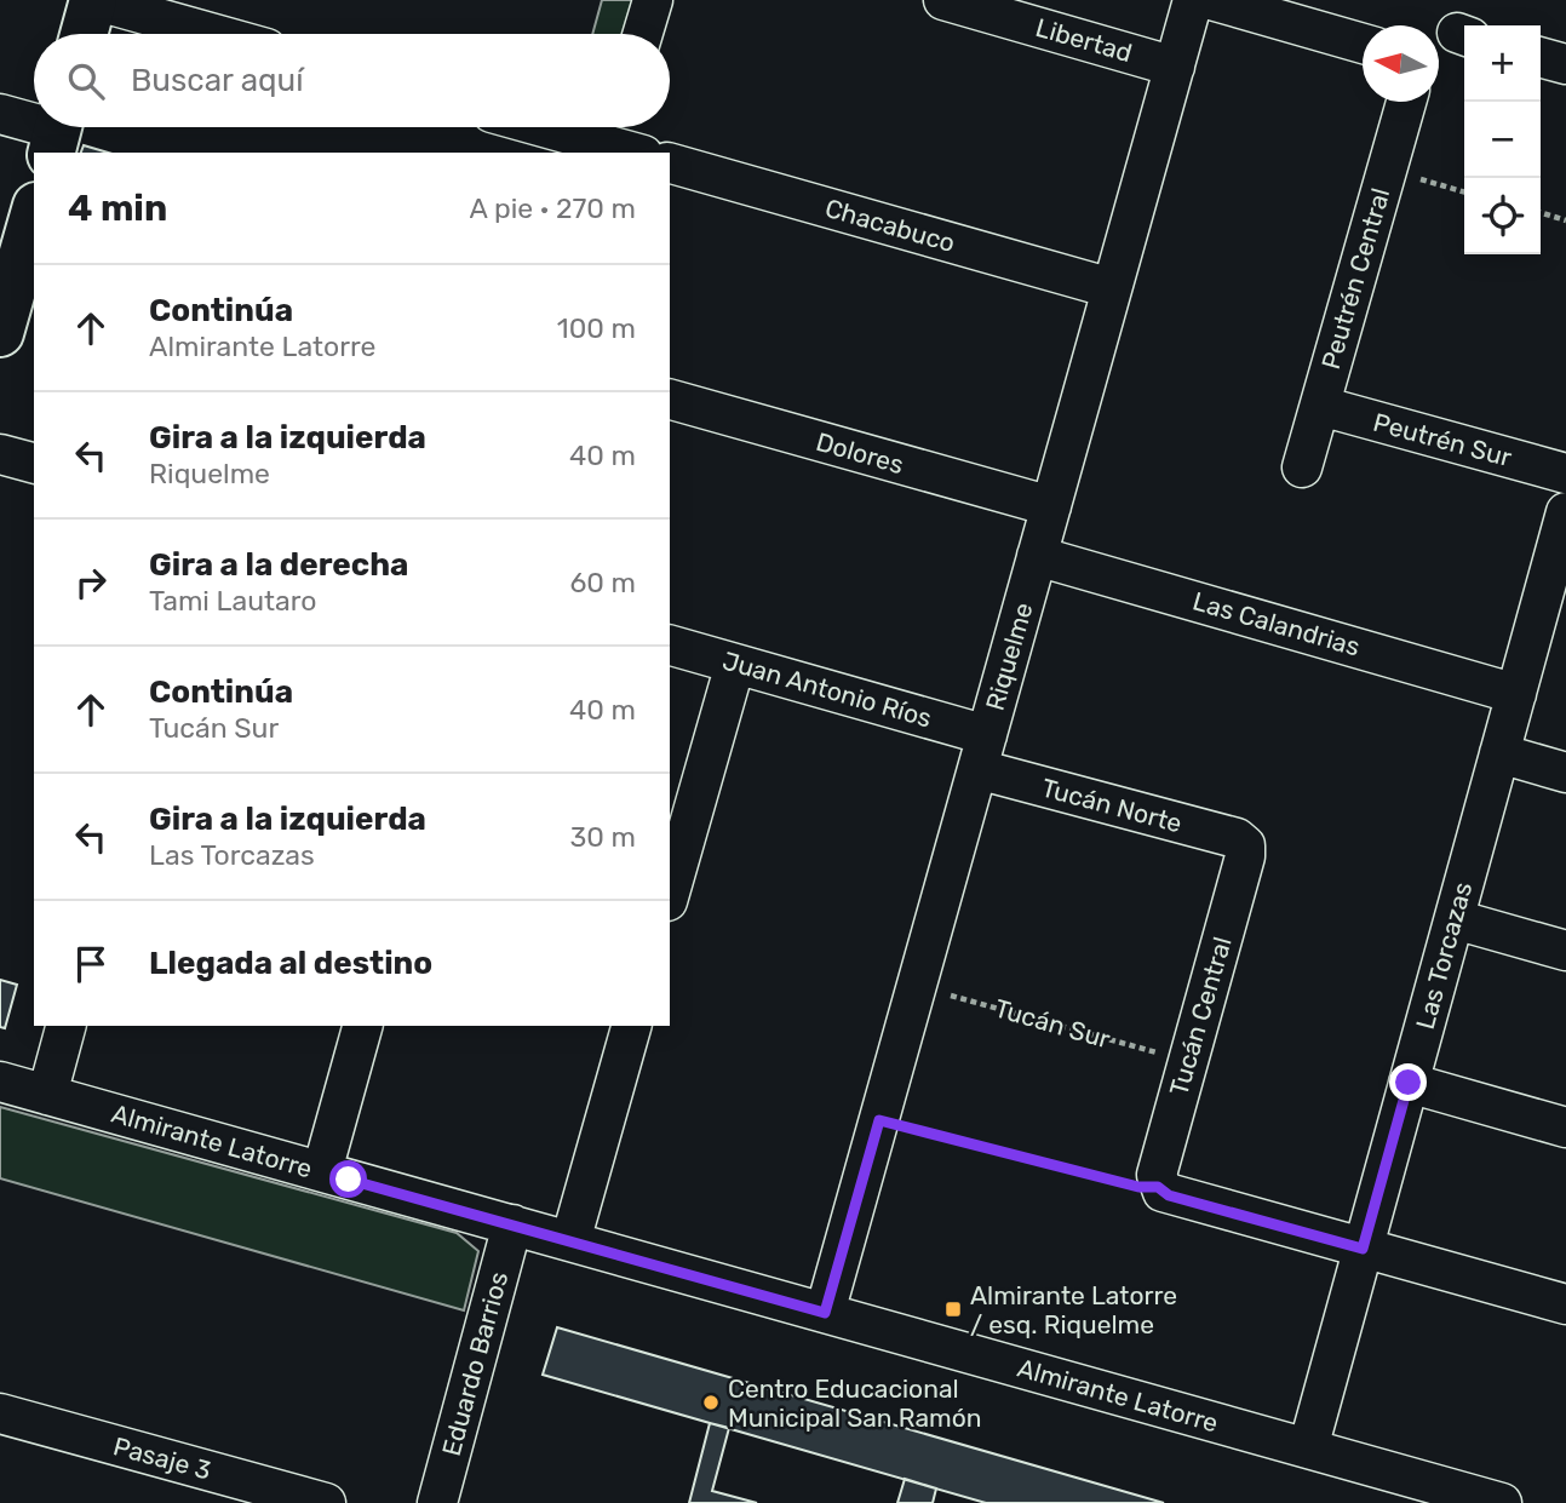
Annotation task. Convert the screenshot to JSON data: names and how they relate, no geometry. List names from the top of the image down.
{
  "streets": {
    "street": [
      "Libertad",
      "Chacabuco",
      "Peutrén Central",
      "Peutrén Sur",
      "Dolores",
      "Las Calandrias",
      "Riquelme",
      "Juan Antonio Ríos",
      "Tucán Norte",
      "Las Torcazas",
      "Tucán Central",
      "Almirante Latorre",
      "Eduardo Barrios",
      "Pasaje 3"
    ],
    "path": ["Tucán Sur"]
  },
  "crossings": [
    ["Libertad", "Riquelme"],
    ["Chacabuco", "Riquelme"],
    ["Peutrén Central", "Peutrén Sur"],
    ["Dolores", "Riquelme"],
    ["Las Calandrias", "Riquelme"],
    ["Las Calandrias", "Las Torcazas"],
    ["Riquelme", "Juan Antonio Ríos"],
    ["Riquelme", "Tucán Norte"],
    ["Riquelme", "Tucán Sur"],
    ["Riquelme", "Almirante Latorre"],
    ["Juan Antonio Ríos", "Tucán Norte"],
    ["Tucán Norte", "Tucán Central"],
    ["Las Torcazas", "Almirante Latorre"],
    ["Tucán Central", "Tucán Sur"],
    ["Almirante Latorre", "Eduardo Barrios"]
  ],
  "places": {
    "transit": ["Almirante Latorre / esq. Riquelme"],
    "other": ["Centro Educacional Municipal San Ramón"]
  },
  "north": "left",
  "page": {
    "map_buttons": ["+", "−"],
    "search": "Buscar aquí",
    "heading": ["4 min", "A pie · 270 m"],
    "list": [
      ["Continúa", "Almirante Latorre", "100 m"],
      ["Gira a la izquierda", "Riquelme", "40 m"],
      ["Gira a la derecha", "Tami Lautaro", "60 m"],
      ["Continúa", "Tucán Sur", "40 m"],
      ["Gira a la izquierda", "Las Torcazas", "30 m"],
      "Llegada al destino"
    ]
  }
}
